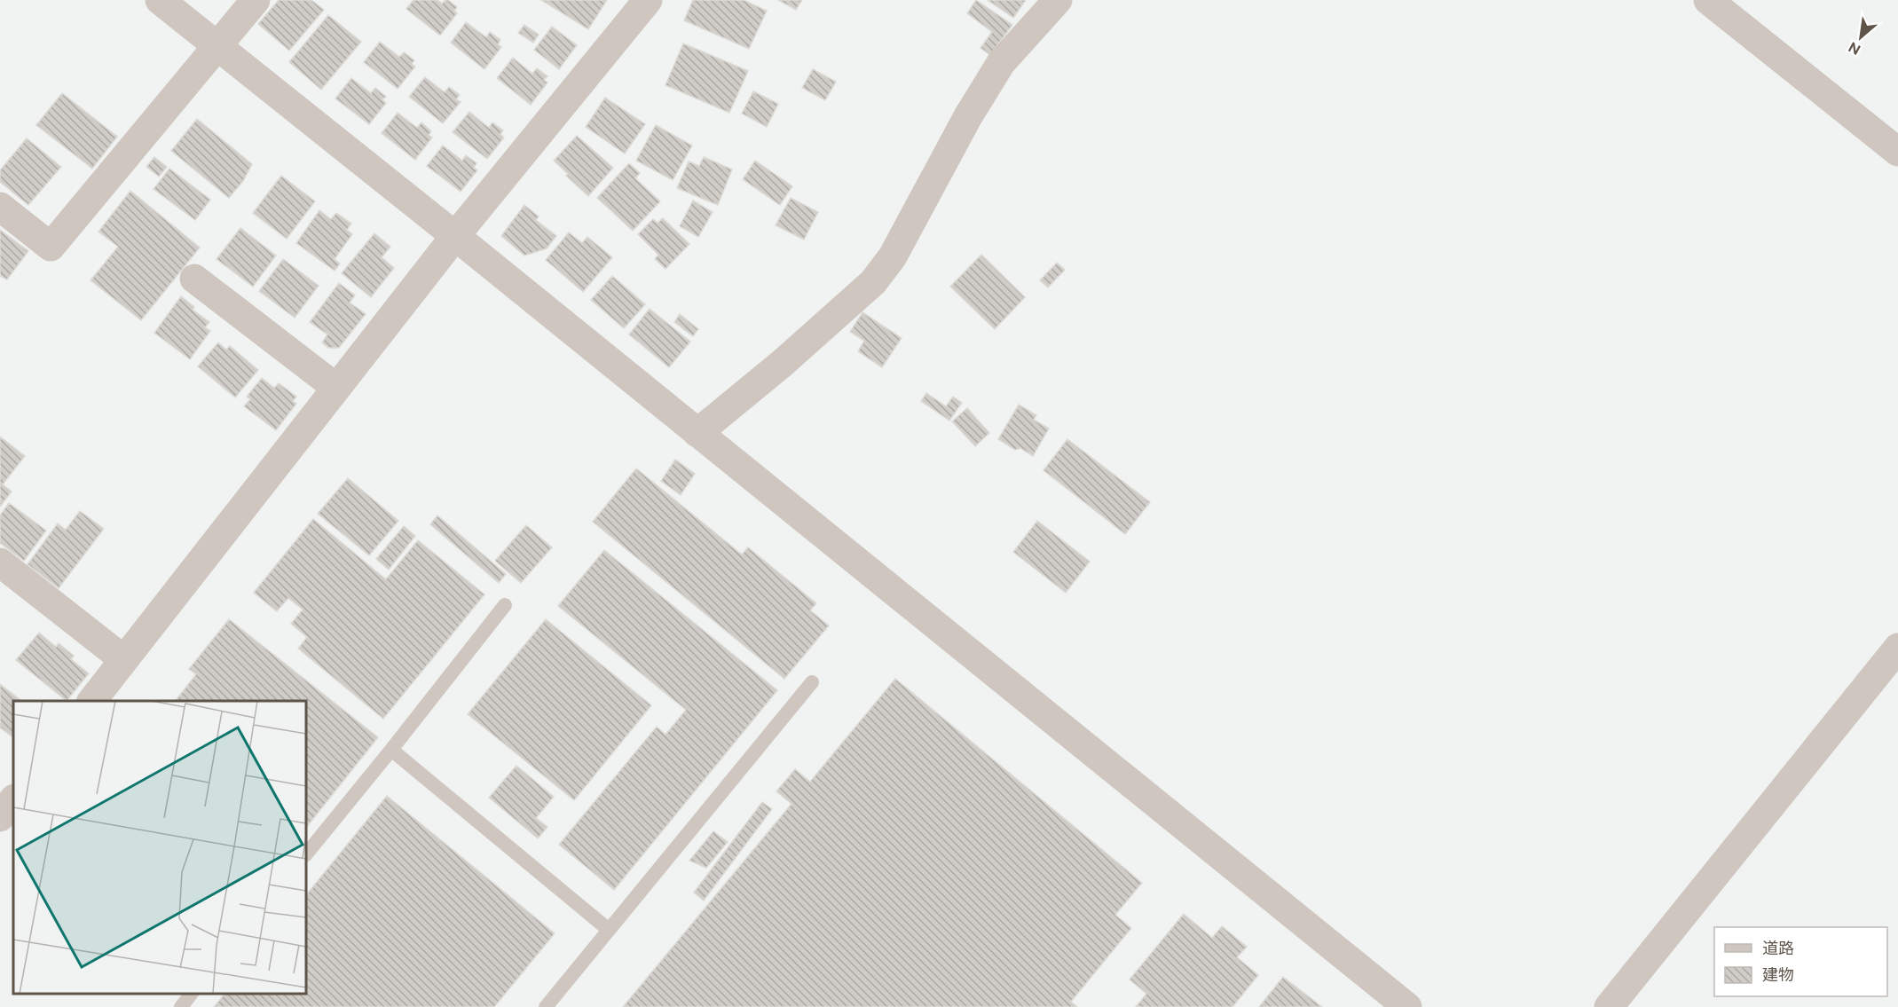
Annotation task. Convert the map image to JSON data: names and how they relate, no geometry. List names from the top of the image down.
{
  "legend": ["道路", "建物"],
  "north": "bottom left"
}
